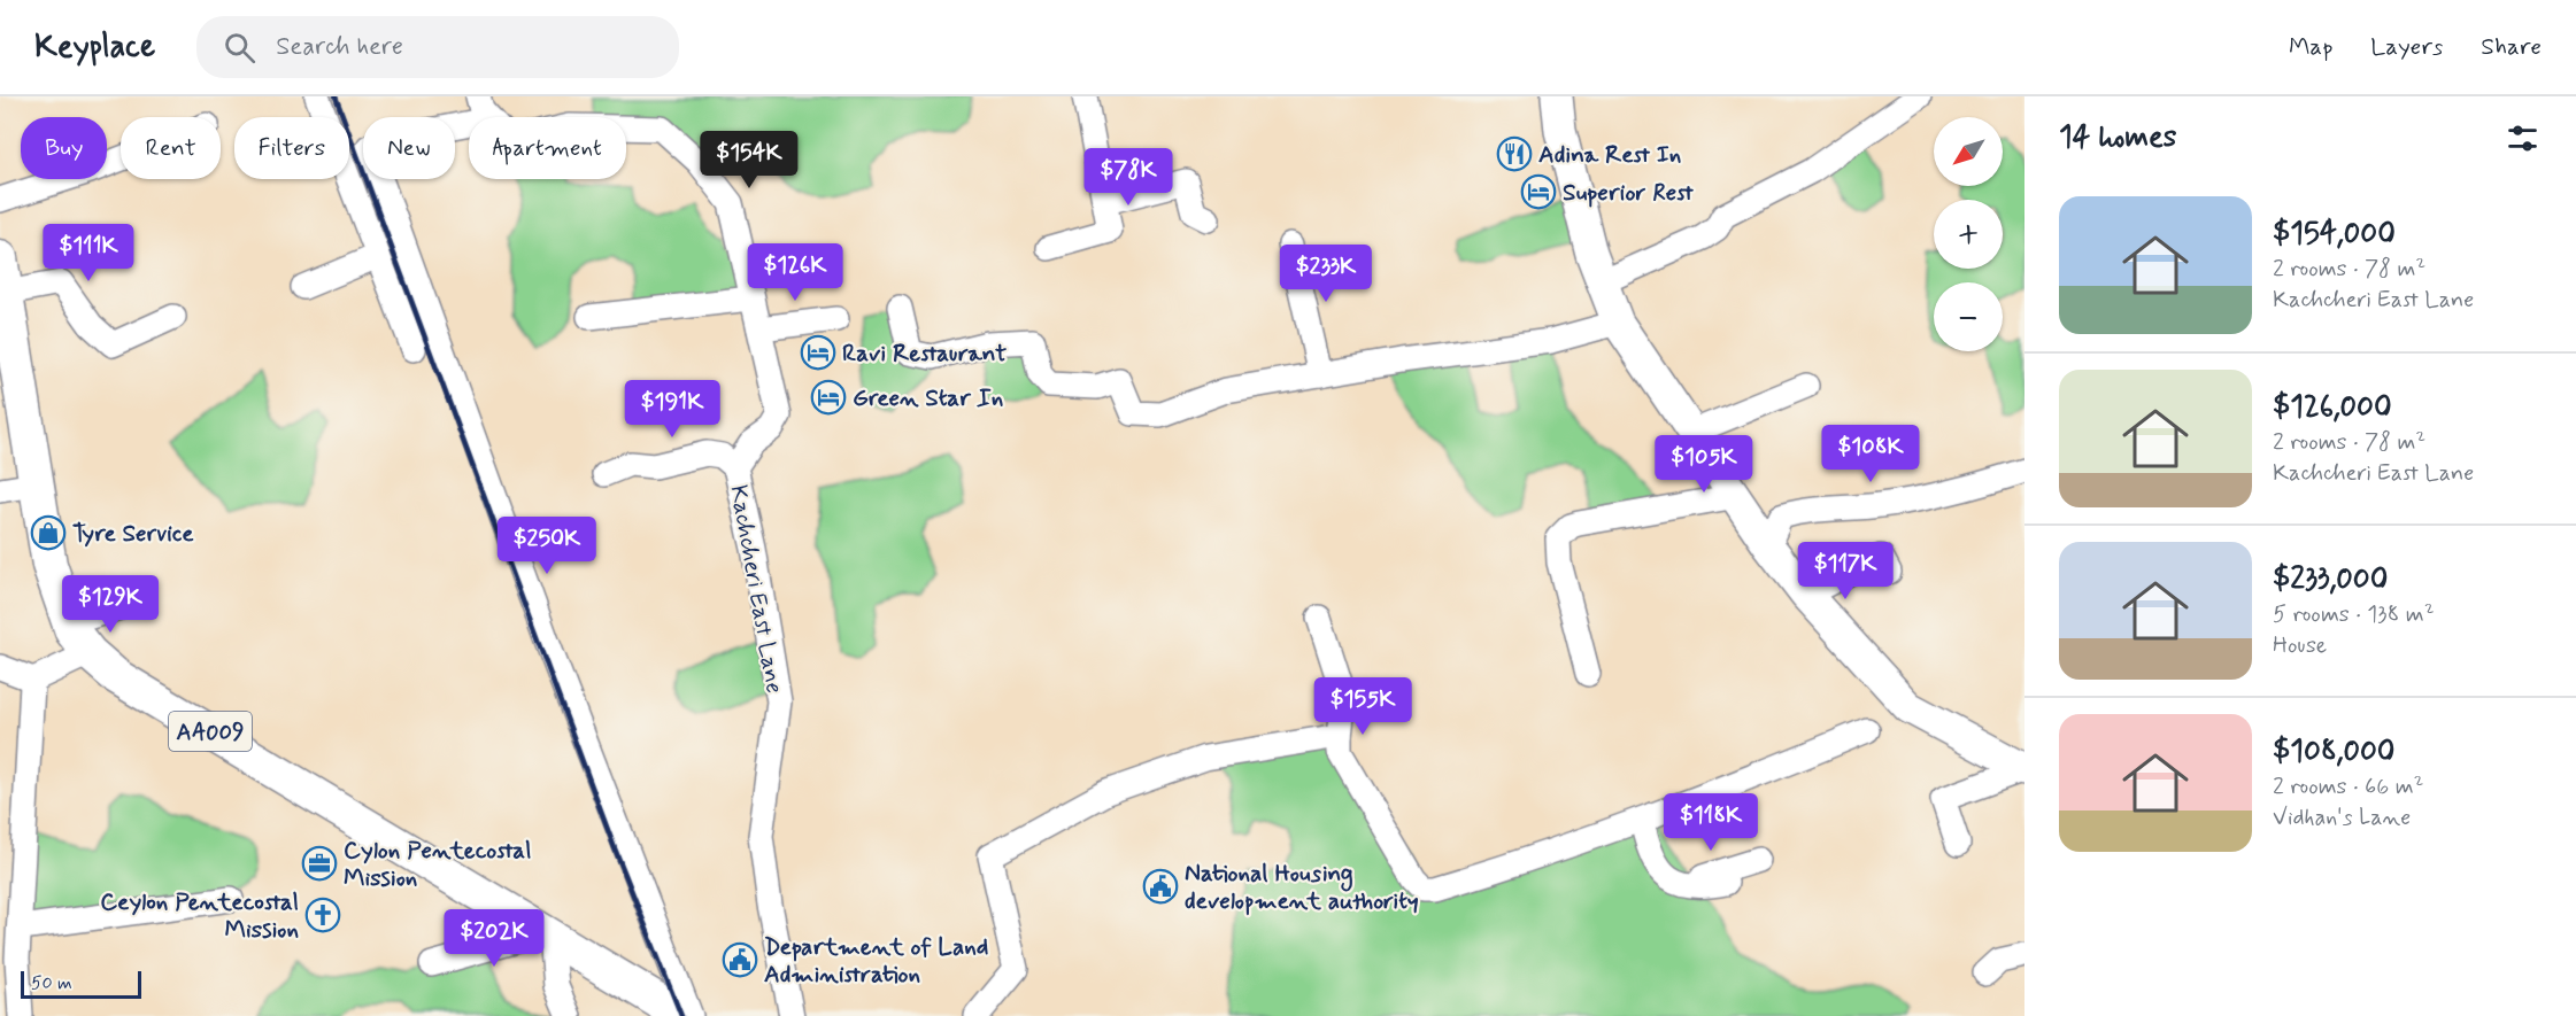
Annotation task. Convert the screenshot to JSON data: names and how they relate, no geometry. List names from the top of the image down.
{
  "streets": {
    "highway": ["AA009"],
    "street": ["Kachcheri East Lane"]
  },
  "places": {
    "restaurant": ["Adina Rest In"],
    "hotel": ["Superior Rest", "Ravi Restaurant", "Green Star In"],
    "shop": ["Tyre Service"],
    "office": ["Cylon Pentecostal Mission"],
    "public building": ["National Housing development authority", "Department of Land Administration"],
    "church": ["Ceylon Pentecostal Mission"]
  },
  "scale_bar": "50 m",
  "north": "bottom left",
  "page": {
    "header": "Keyplace",
    "search": "Search here",
    "nav": ["Map", "Layers", "Share"],
    "heading": "14 homes",
    "map_buttons": ["+", "−"],
    "chip": [
      "Buy",
      "Rent",
      "Filters",
      "New",
      "Apartment"
    ],
    "price": [
      "$154K",
      "$78K",
      "$111K",
      "$126K",
      "$233K",
      "$191K",
      "$108K",
      "$105K",
      "$250K",
      "$117K",
      "$129K",
      "$155K",
      "$118K",
      "$202K"
    ],
    "list": [
      {
        "name": "$154,000",
        "note": "2 rooms · 78 m² · Kachcheri East Lane"
      },
      {
        "name": "$126,000",
        "note": "2 rooms · 78 m² · Kachcheri East Lane"
      },
      {
        "name": "$233,000",
        "note": "5 rooms · 138 m² · House"
      },
      {
        "name": "$108,000",
        "note": "2 rooms · 66 m² · Vidhan's Lane"
      }
    ],
    "scale": "50 m"
  }
}
